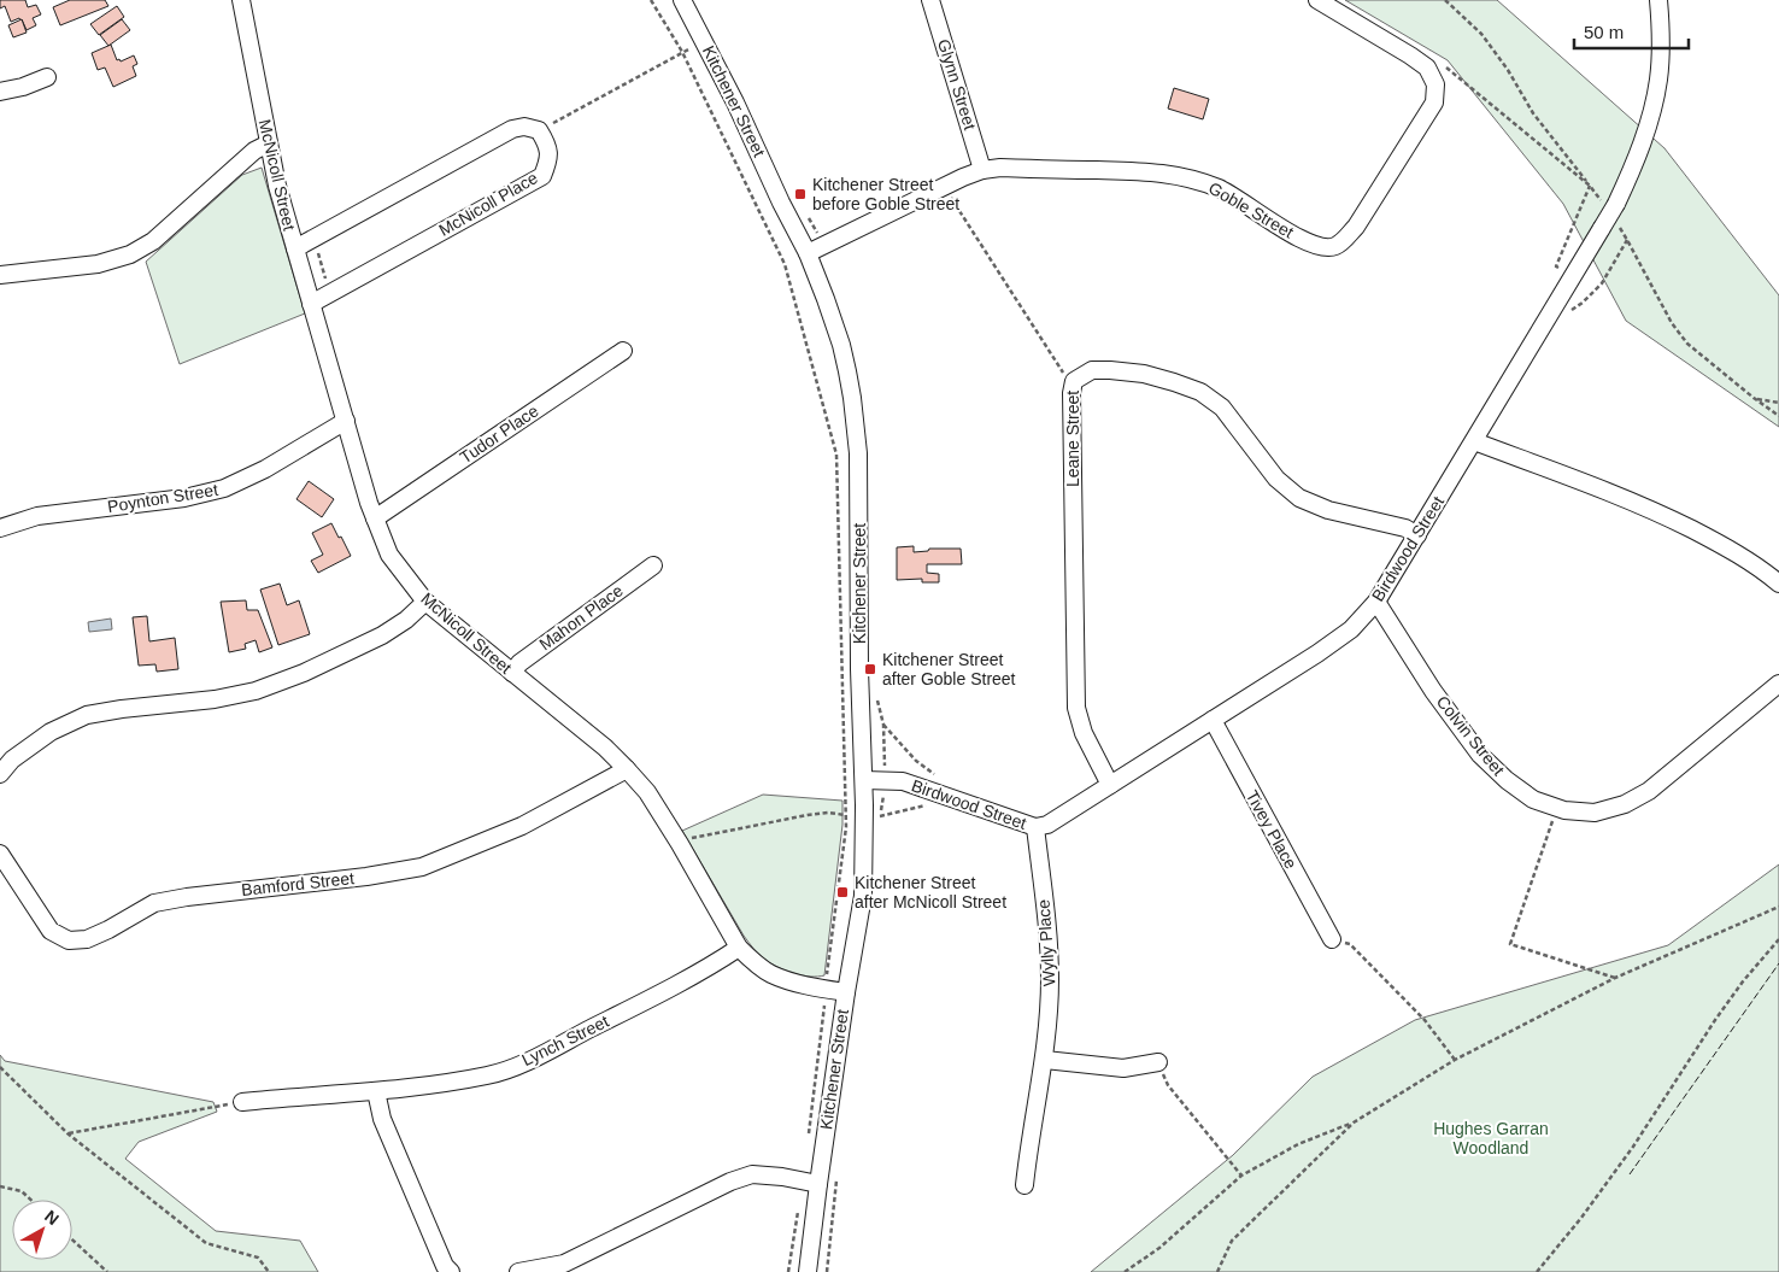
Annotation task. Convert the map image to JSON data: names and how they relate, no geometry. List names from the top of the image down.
{
  "streets": {
    "street": [
      "Glynn Street",
      "Kitchener Street",
      "McNicoll Street",
      "McNicoll Place",
      "Goble Street",
      "Tudor Place",
      "Leane Street",
      "Poynton Street",
      "Birdwood Street",
      "Mahon Place",
      "Colvin Street",
      "Tivey Place",
      "Bamford Street",
      "Wylly Place",
      "Lynch Street"
    ]
  },
  "crossings": [
    ["Glynn Street", "Goble Street"],
    ["Kitchener Street", "McNicoll Street"],
    ["Kitchener Street", "Goble Street"],
    ["Kitchener Street", "Birdwood Street"],
    ["McNicoll Street", "McNicoll Place"],
    ["McNicoll Street", "Tudor Place"],
    ["McNicoll Street", "Poynton Street"],
    ["McNicoll Street", "Mahon Place"],
    ["McNicoll Street", "Bamford Street"],
    ["McNicoll Street", "Lynch Street"],
    ["Leane Street", "Birdwood Street"],
    ["Birdwood Street", "Colvin Street"],
    ["Birdwood Street", "Tivey Place"],
    ["Birdwood Street", "Wylly Place"]
  ],
  "parks": ["Hughes Garran Woodland"],
  "places": {
    "transit": ["Kitchener Street before Goble Street", "Kitchener Street after Goble Street", "Kitchener Street after McNicoll Street"]
  },
  "scale_bar": "50 m",
  "north": "top right"
}
